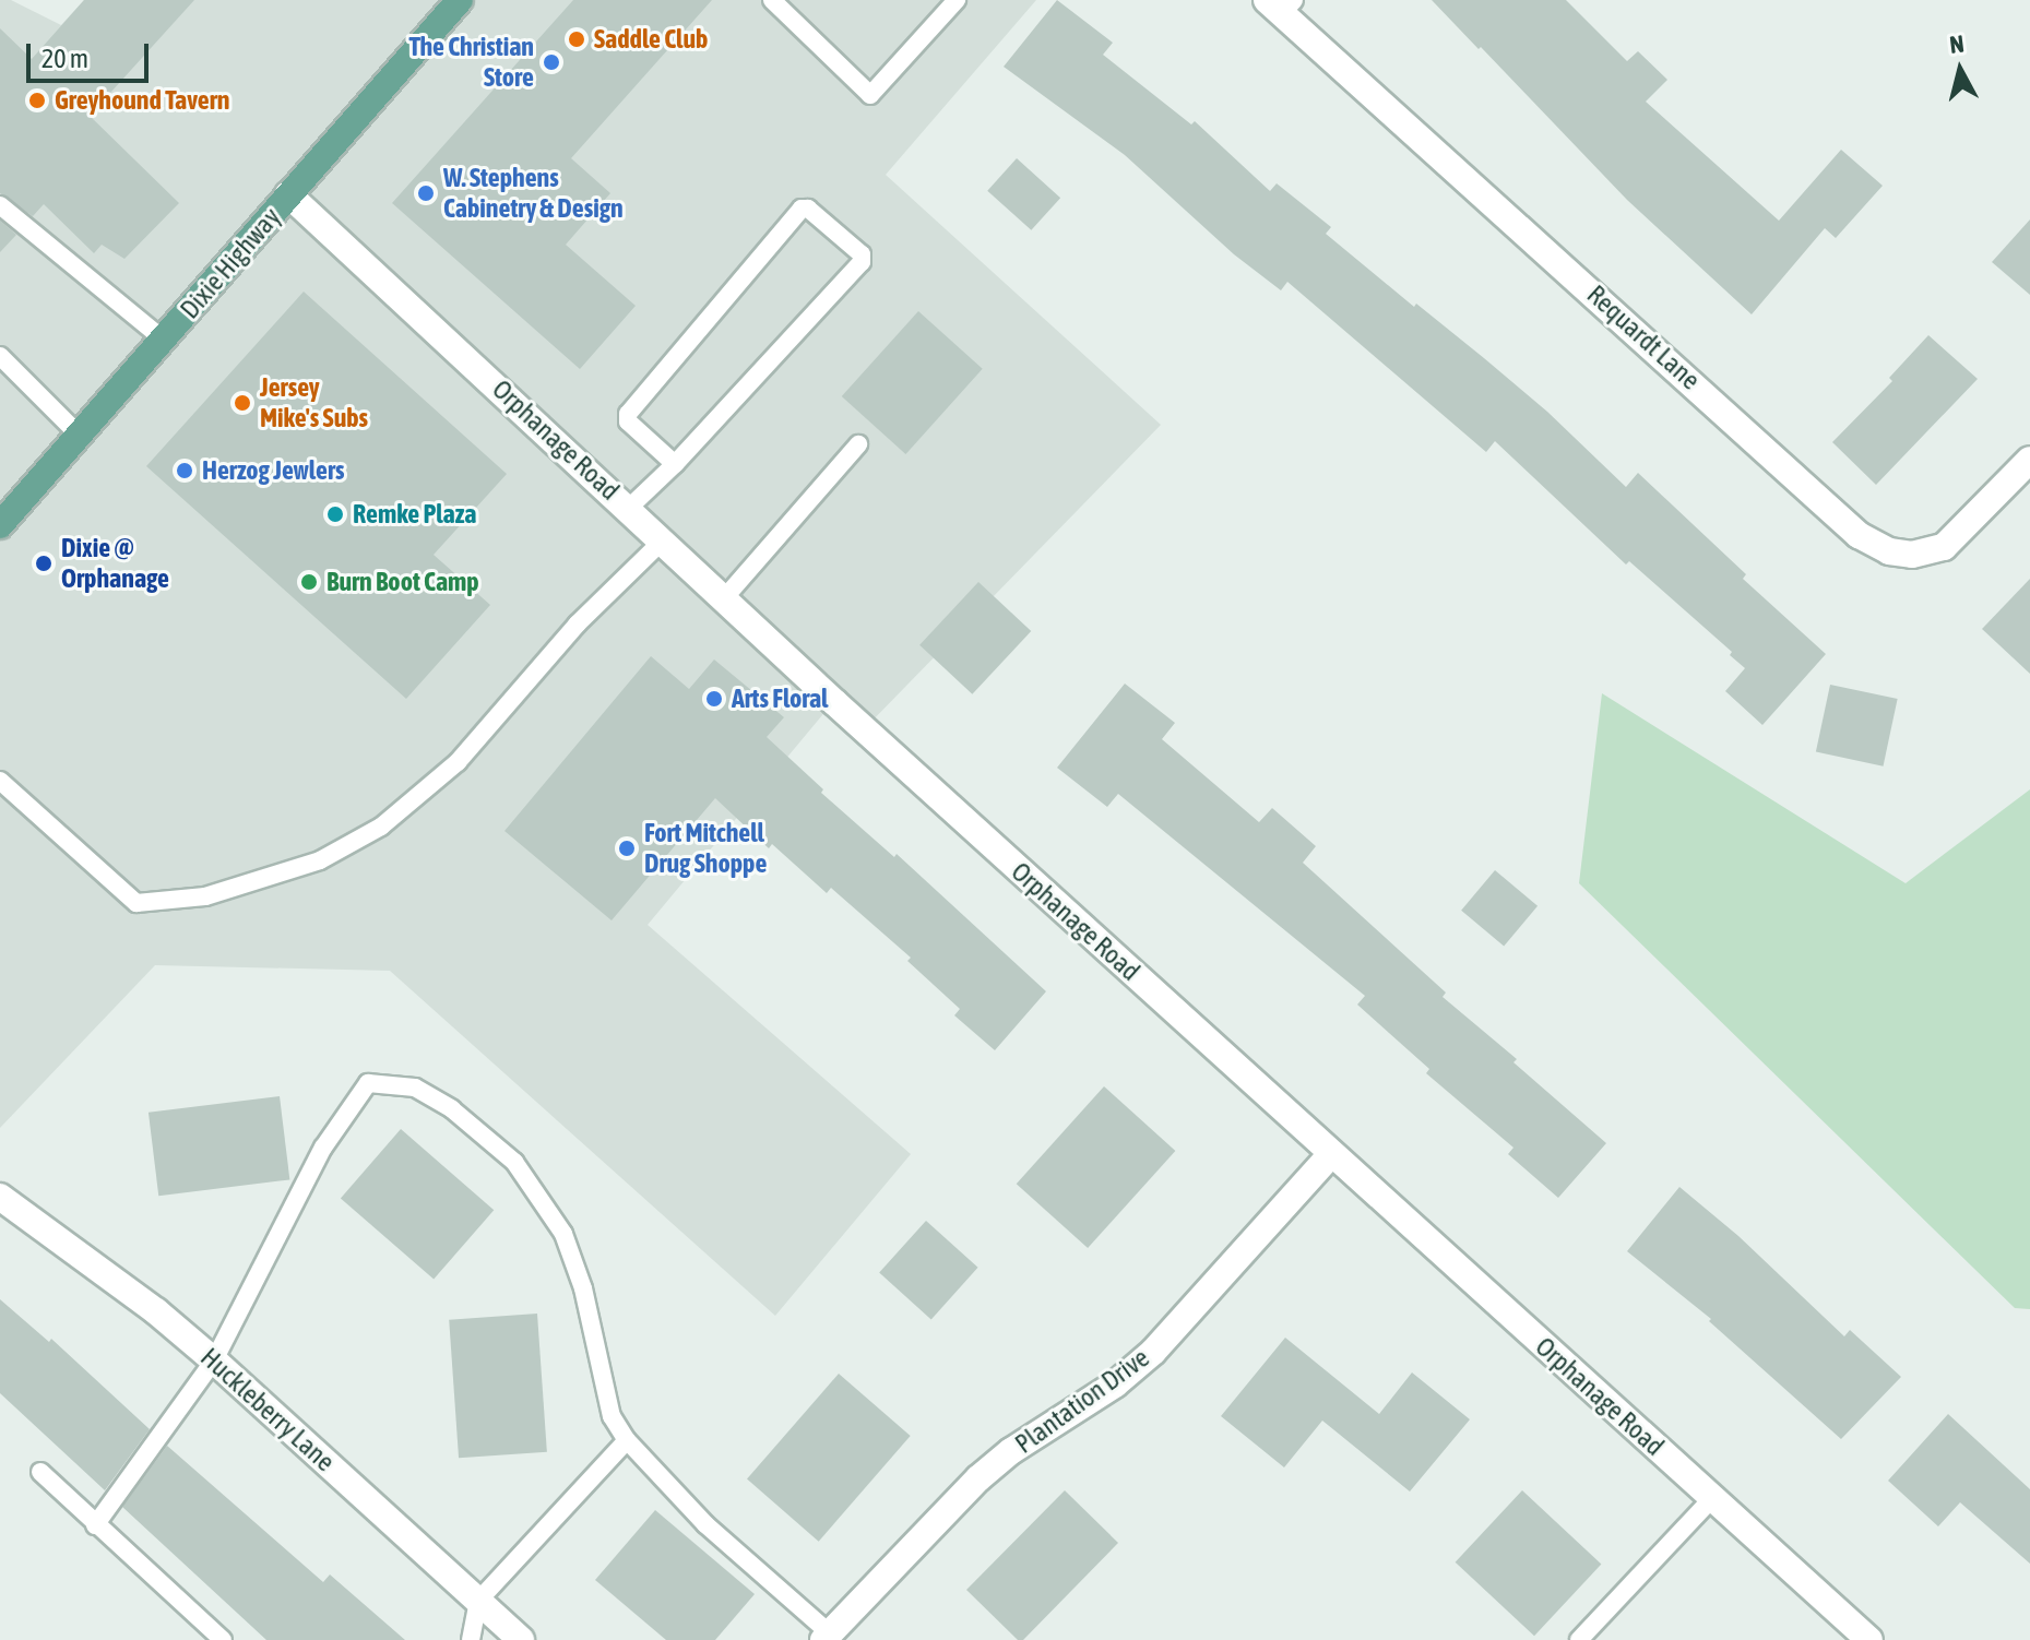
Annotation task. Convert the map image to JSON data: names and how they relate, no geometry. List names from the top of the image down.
{
  "streets": {
    "main road": ["Dixie Highway"],
    "street": [
      "Requardt Lane",
      "Orphanage Road",
      "Plantation Drive",
      "Huckleberry Lane"
    ]
  },
  "crossings": [
    ["Dixie Highway", "Orphanage Road"],
    ["Orphanage Road", "Plantation Drive"]
  ],
  "places": [
    "Saddle Club",
    "The Christian Store",
    "Greyhound Tavern",
    "W. Stephens Cabinetry & Design",
    "Jersey Mike's Subs",
    "Herzog Jewlers",
    "Remke Plaza",
    "Dixie @ Orphanage",
    "Burn Boot Camp",
    "Arts Floral",
    "Fort Mitchell Drug Shoppe"
  ],
  "scale_bar": "20 m",
  "north": "top"
}
